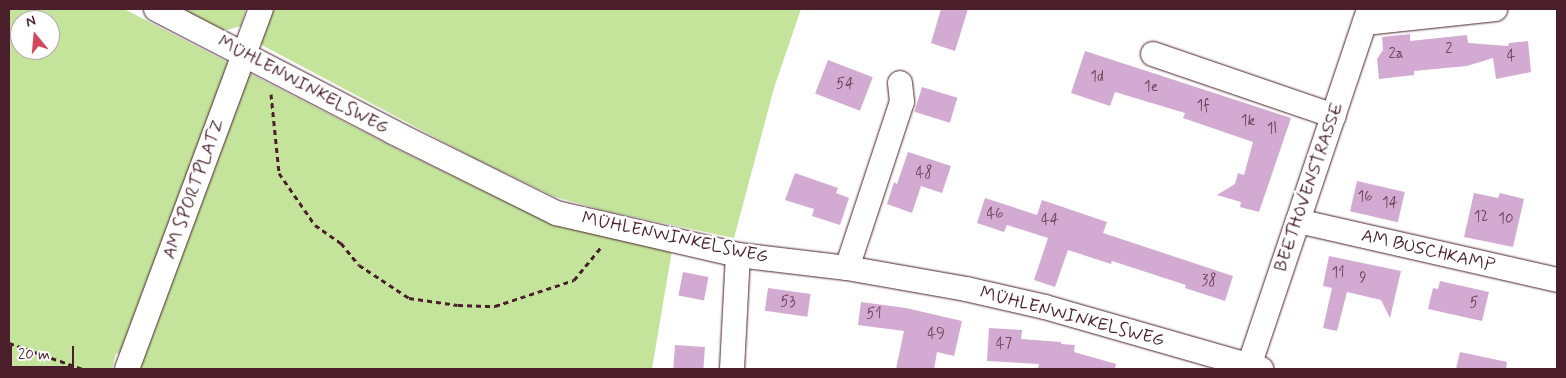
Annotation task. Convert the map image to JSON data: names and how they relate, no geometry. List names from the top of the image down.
{
  "streets": {
    "street": [
      "MÜHLENWINKELSWEG",
      "BEETHOVENSTRASSE",
      "AM SPORTPLATZ",
      "AM BUSCHKAMP"
    ]
  },
  "crossings": [
    ["MÜHLENWINKELSWEG", "BEETHOVENSTRASSE"],
    ["MÜHLENWINKELSWEG", "AM SPORTPLATZ"],
    ["BEETHOVENSTRASSE", "AM BUSCHKAMP"]
  ],
  "house_numbers": [
    "2",
    "2a",
    "4",
    "1d",
    "54",
    "1e",
    "1f",
    "1k",
    "1l",
    "48",
    "16",
    "14",
    "46",
    "12",
    "10",
    "44",
    "11",
    "9",
    "38",
    "53",
    "5",
    "51",
    "49",
    "47"
  ],
  "scale_bar": "20 m",
  "north": "top"
}
